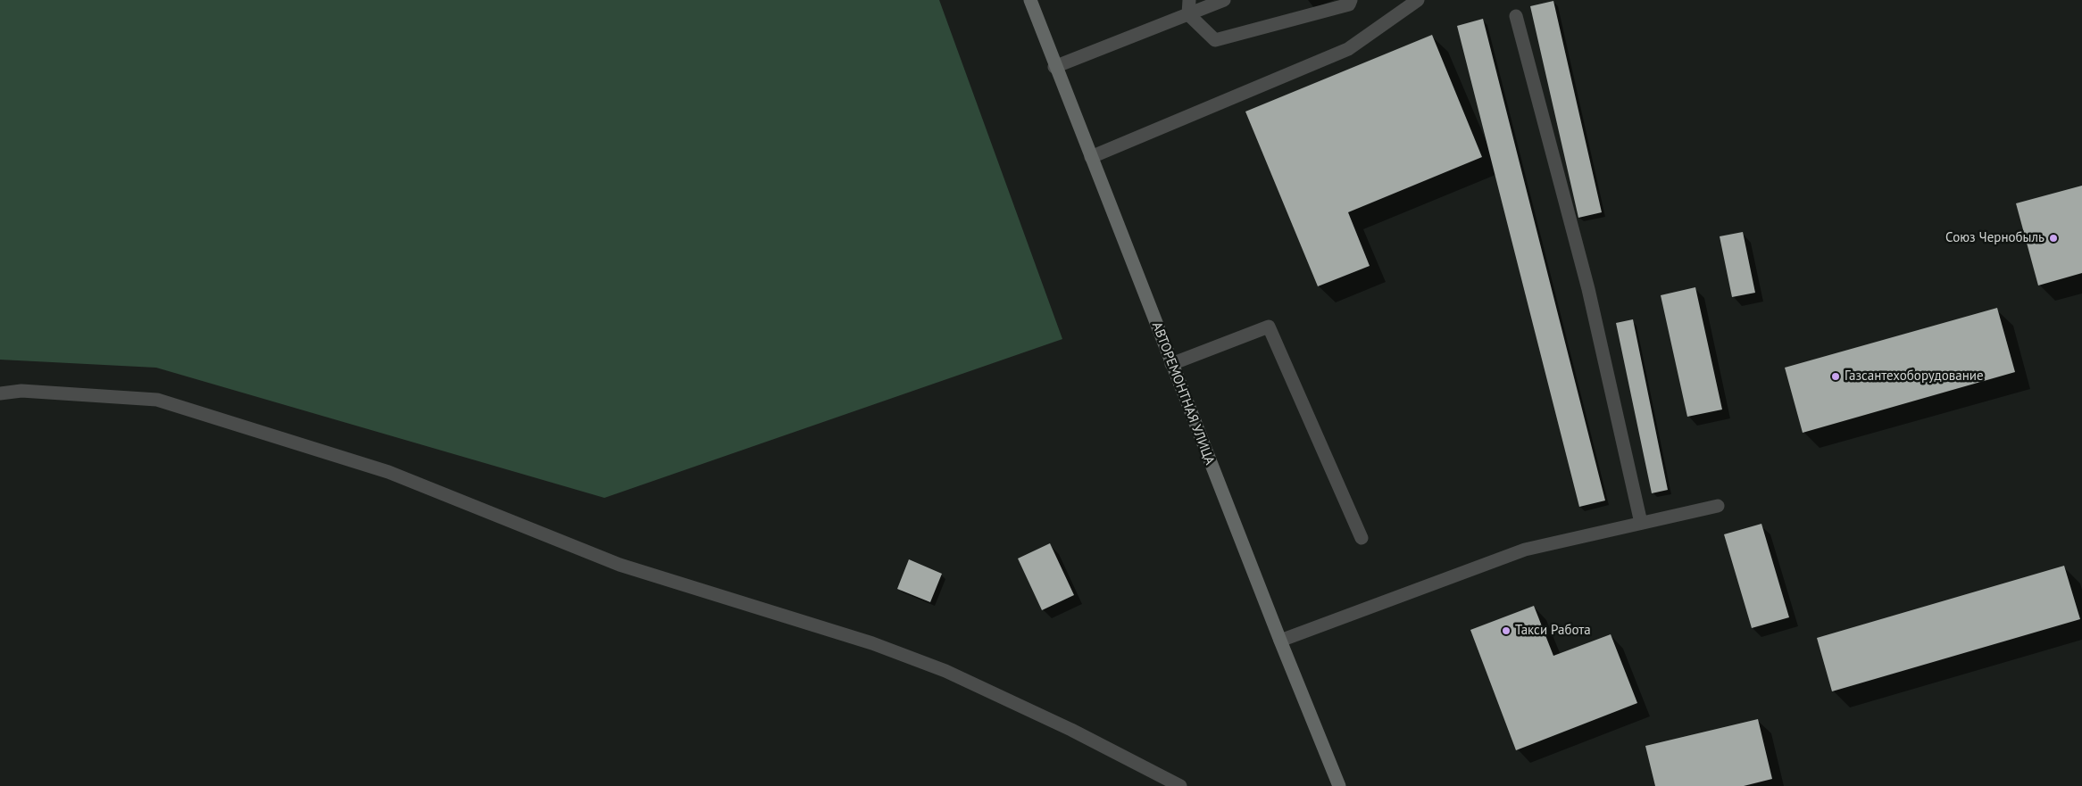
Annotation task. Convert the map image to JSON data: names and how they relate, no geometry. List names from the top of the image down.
{
  "streets": {
    "main road": ["АВТОРЕМОНТНАЯ УЛИЦА"]
  },
  "places": ["Союз Чернобыль", "Газсантехоборудование", "Такси Работа"]
}
